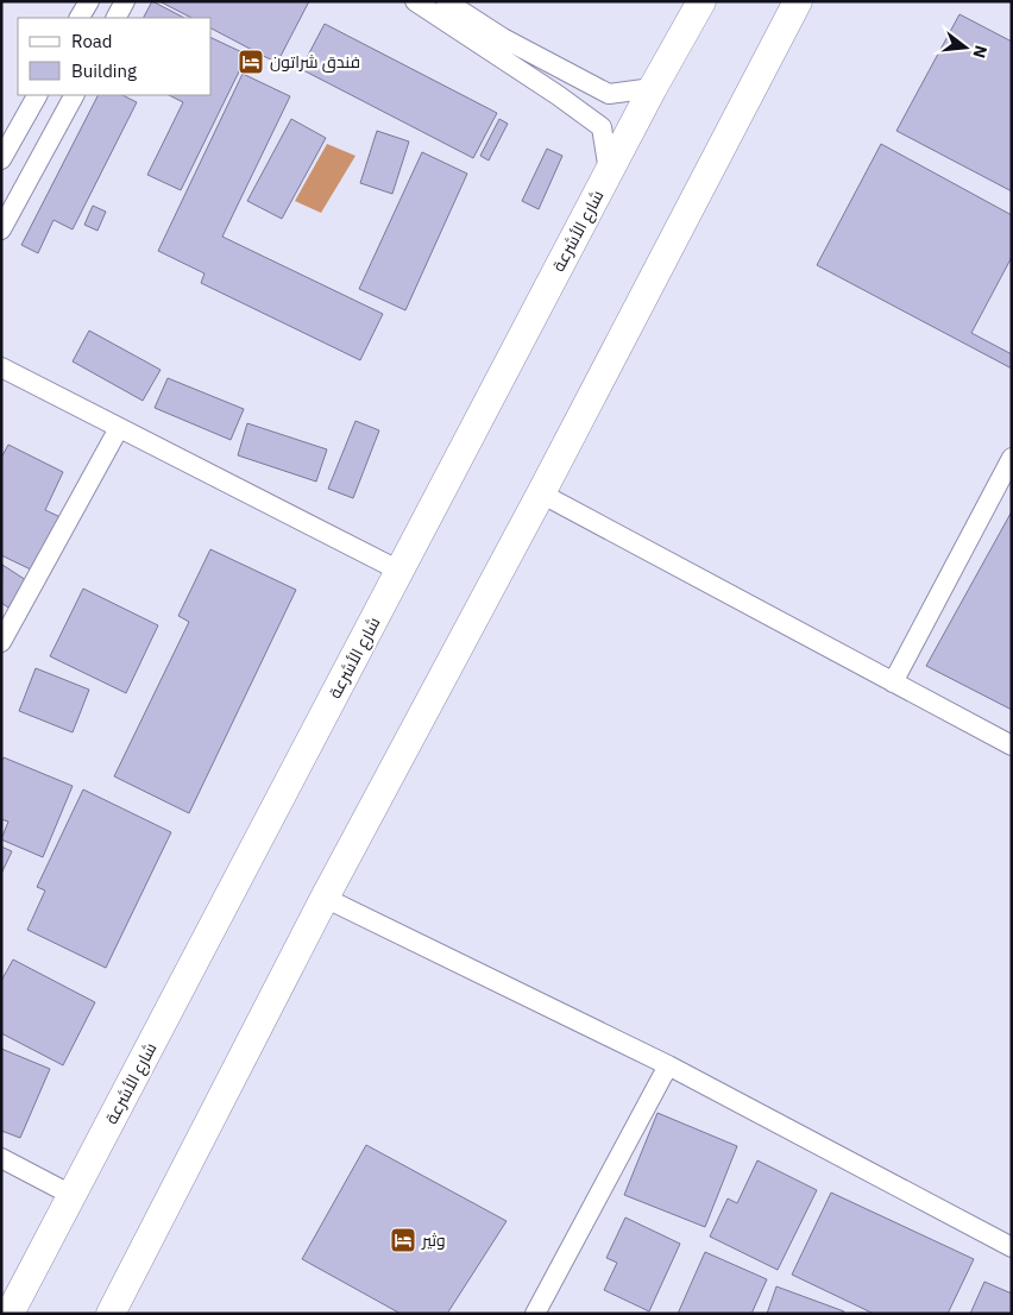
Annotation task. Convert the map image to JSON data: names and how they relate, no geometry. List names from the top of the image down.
{
  "streets": {
    "street": ["شارع الأشرعة"]
  },
  "places": {
    "hotel": ["فندق شراتون", "وثير"]
  },
  "legend": ["Road", "Building"],
  "north": "right"
}
